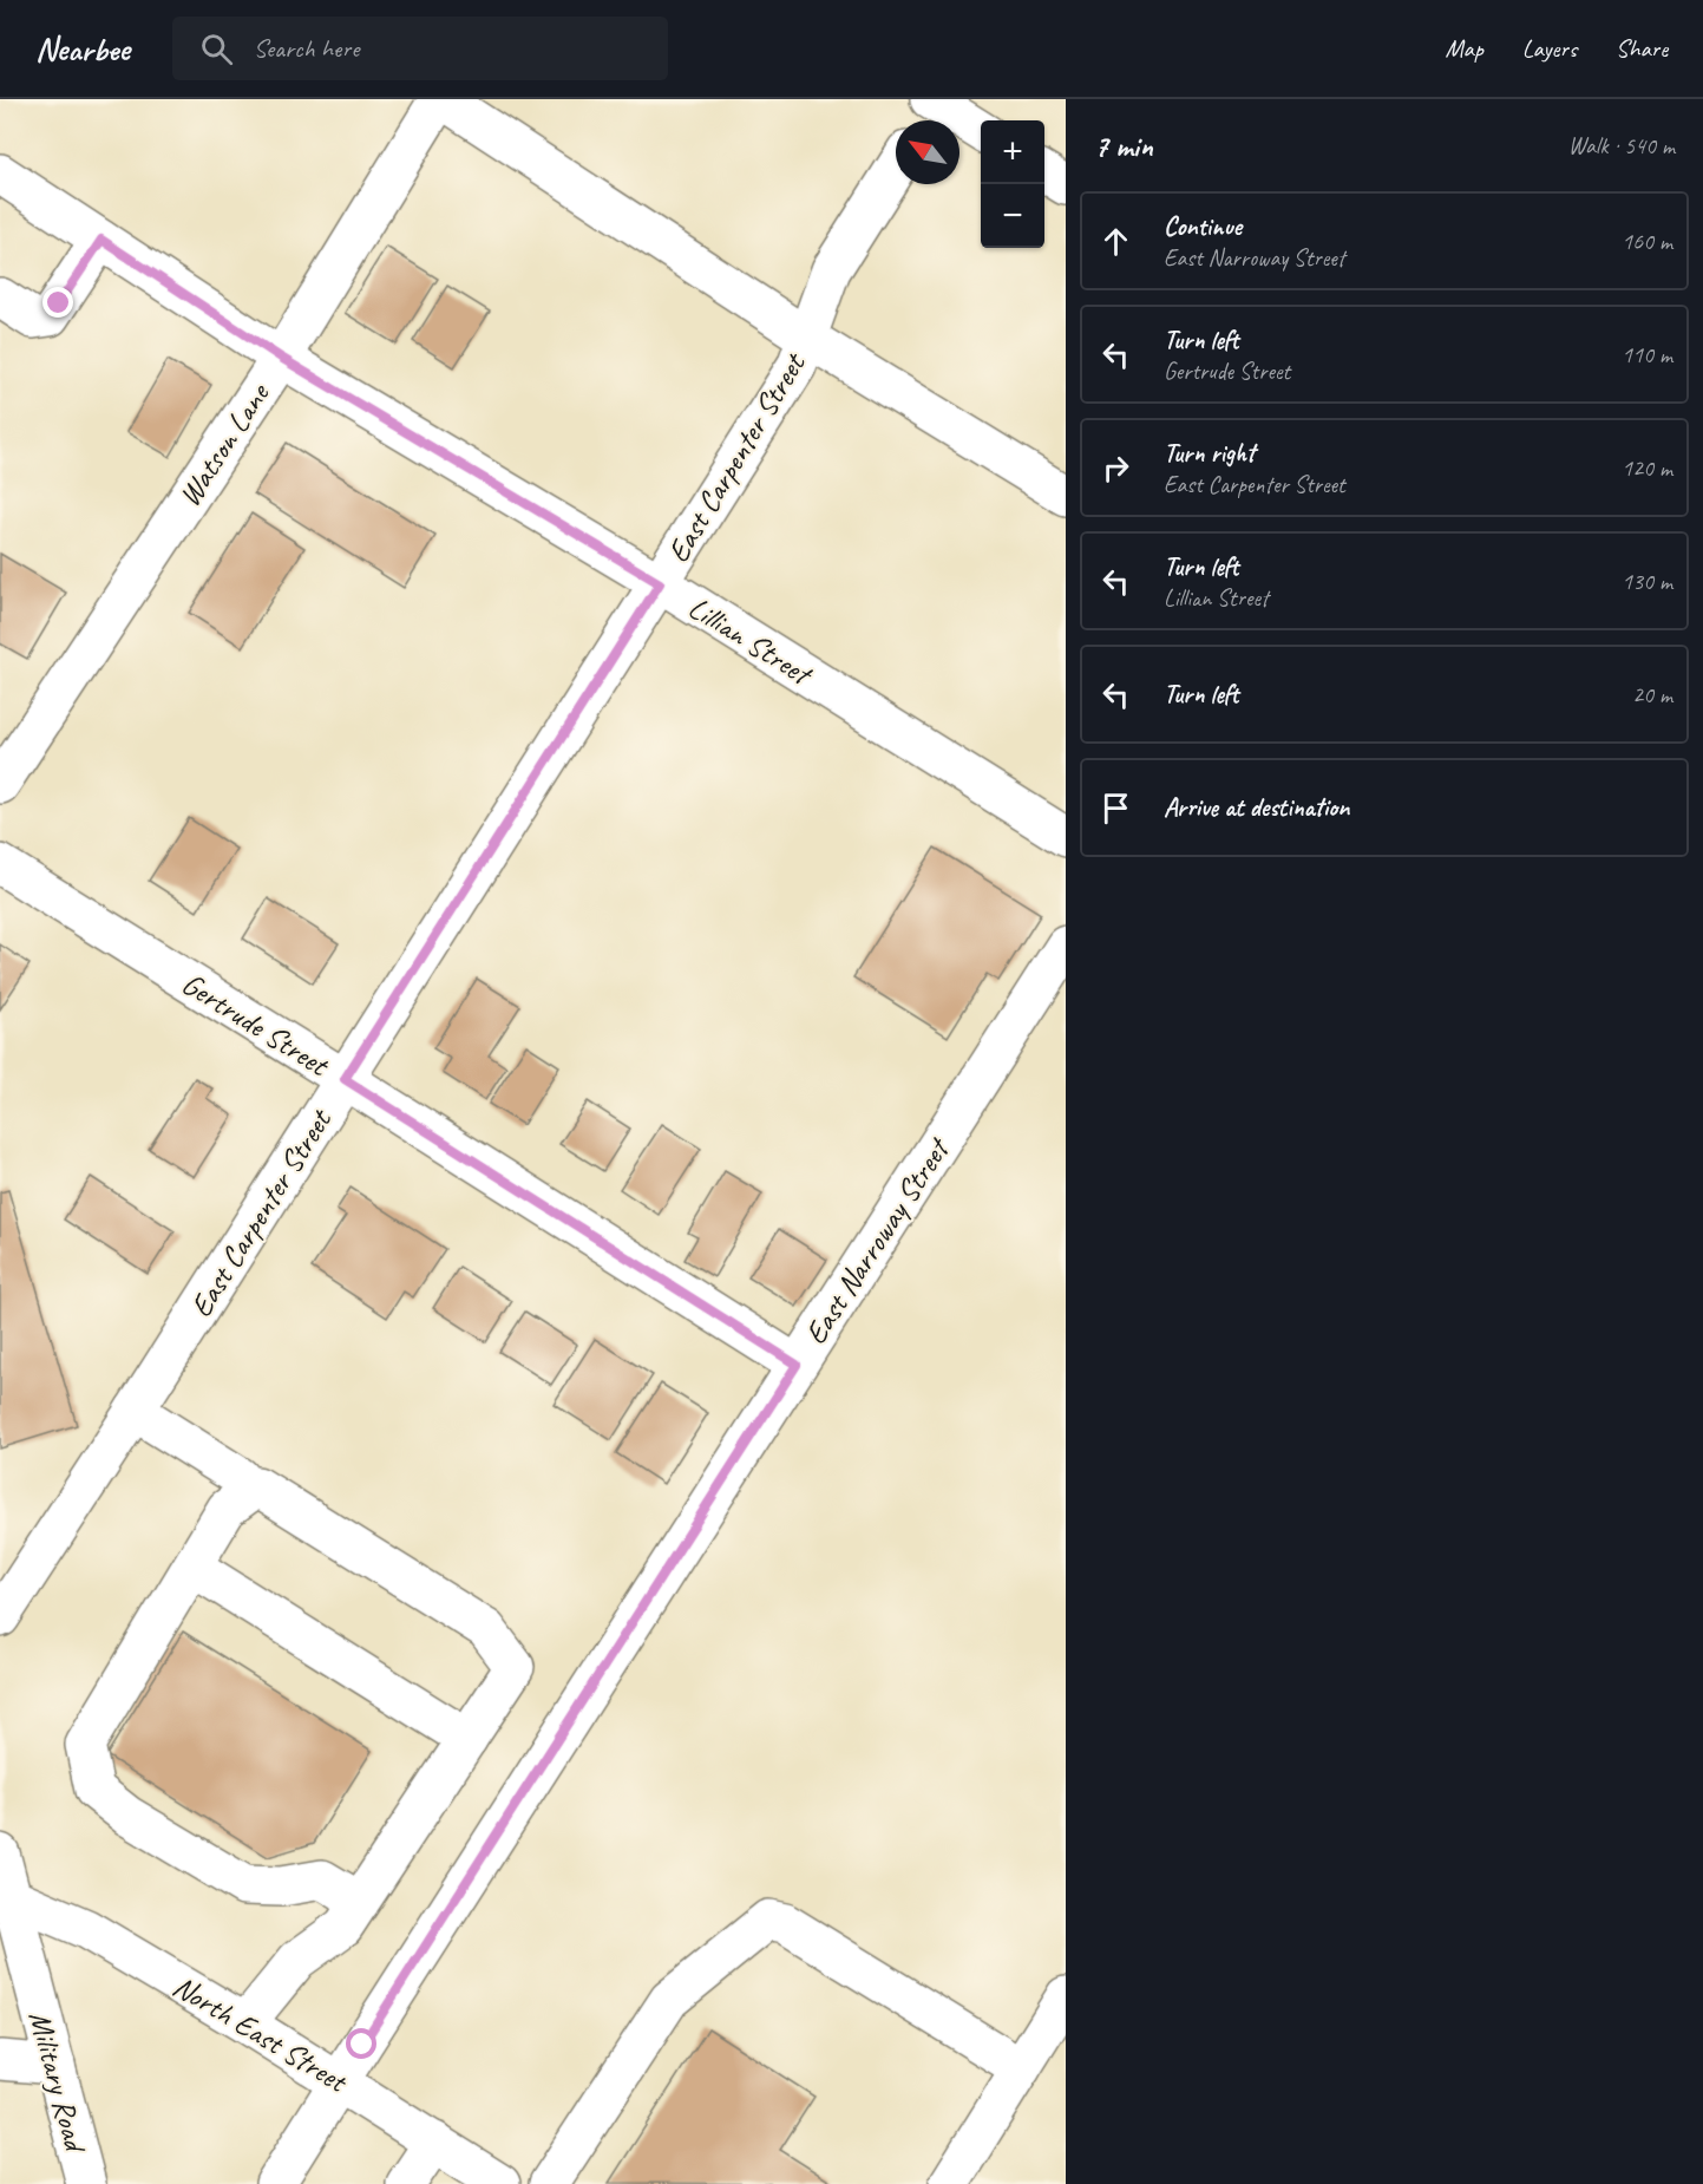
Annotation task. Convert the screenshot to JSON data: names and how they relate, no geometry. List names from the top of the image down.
{
  "streets": {
    "street": [
      "Watson Lane",
      "East Carpenter Street",
      "Lillian Street",
      "Gertrude Street",
      "East Narroway Street",
      "North East Street",
      "Military Road"
    ]
  },
  "crossings": [
    ["Watson Lane", "Lillian Street"],
    ["East Carpenter Street", "Lillian Street"],
    ["East Carpenter Street", "Gertrude Street"],
    ["Gertrude Street", "East Narroway Street"],
    ["East Narroway Street", "North East Street"],
    ["North East Street", "Military Road"]
  ],
  "north": "top left",
  "page": {
    "header": "Nearbee",
    "search": "Search here",
    "nav": ["Map", "Layers", "Share"],
    "heading": ["7 min", "Walk · 540 m"],
    "map_buttons": ["+", "−"],
    "list": [
      ["Continue", "East Narroway Street", "160 m"],
      ["Turn left", "Gertrude Street", "110 m"],
      ["Turn right", "East Carpenter Street", "120 m"],
      ["Turn left", "Lillian Street", "130 m"],
      ["Turn left", "20 m"],
      "Arrive at destination"
    ]
  }
}
